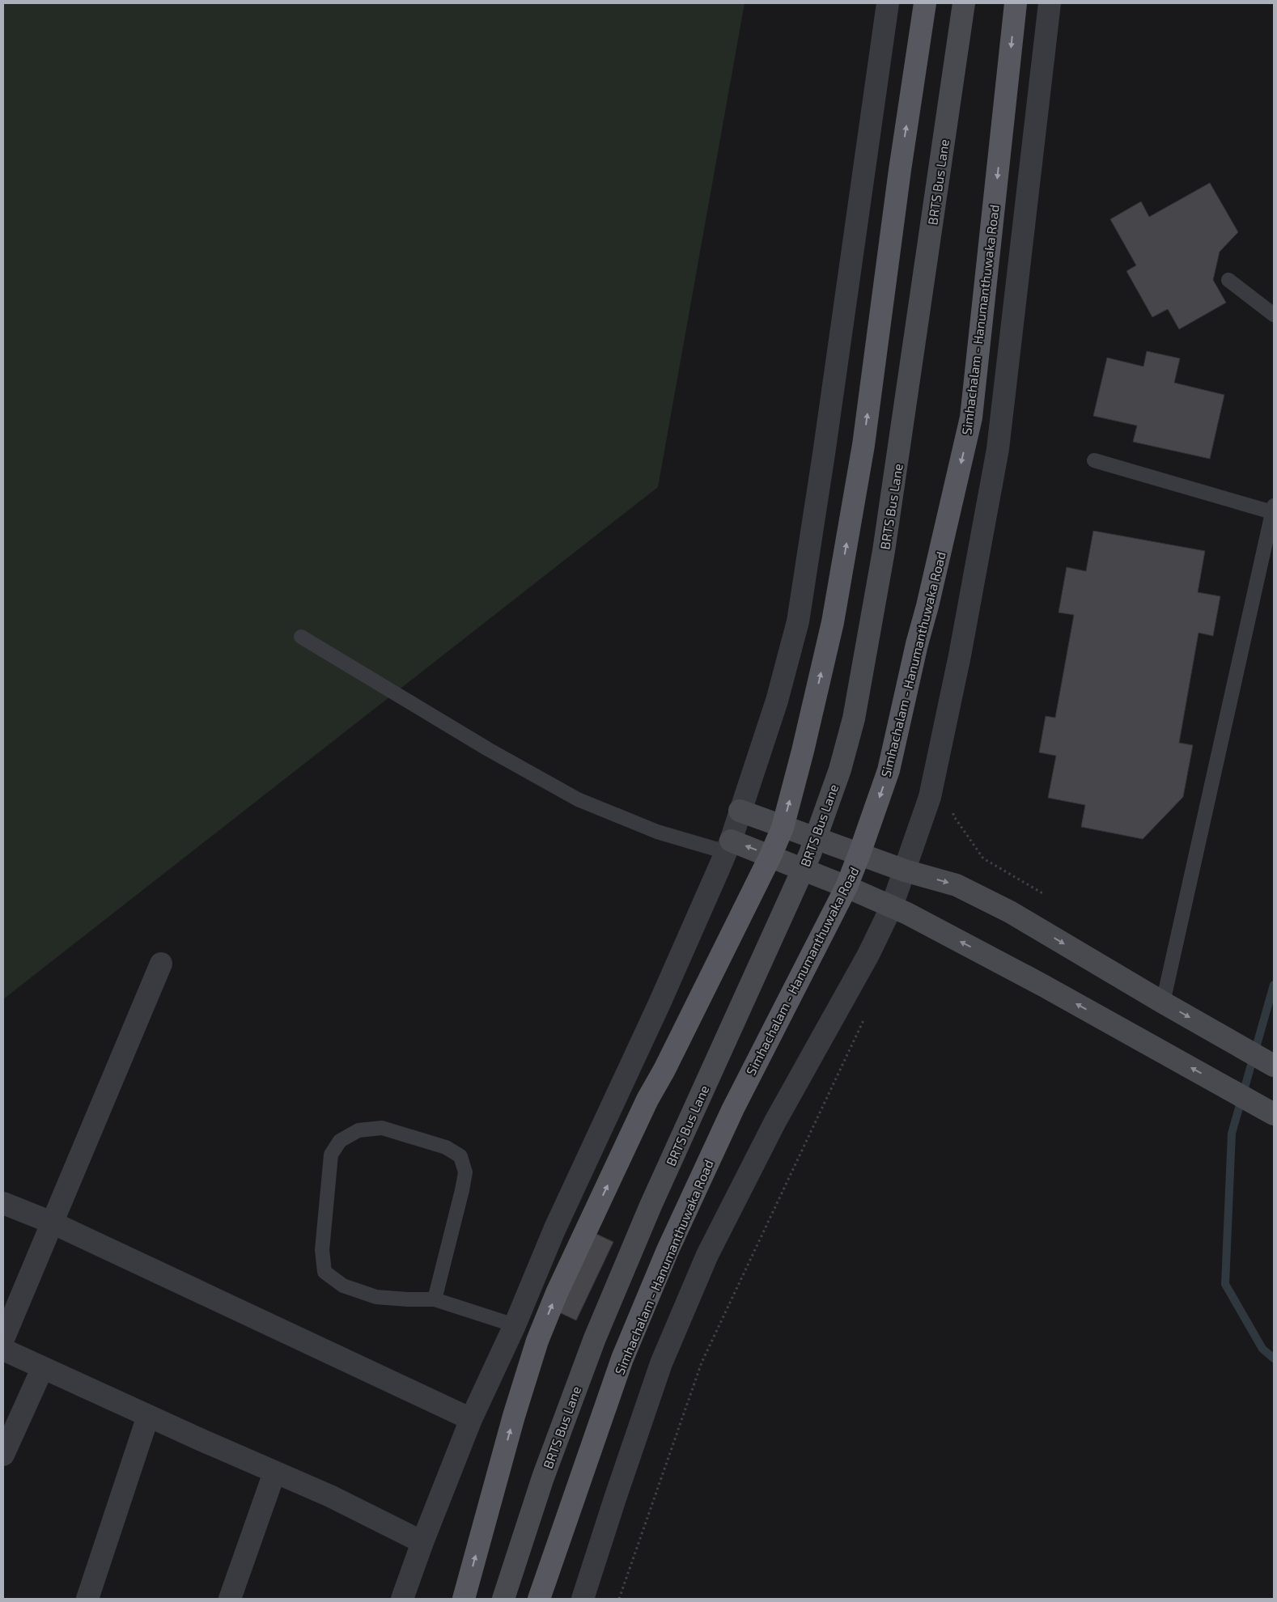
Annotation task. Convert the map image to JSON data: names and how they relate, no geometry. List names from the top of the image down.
{
  "streets": {
    "main road": ["Simhachalam - Hanumanthuwaka Road"],
    "street": ["BRTS Bus Lane"]
  }
}
